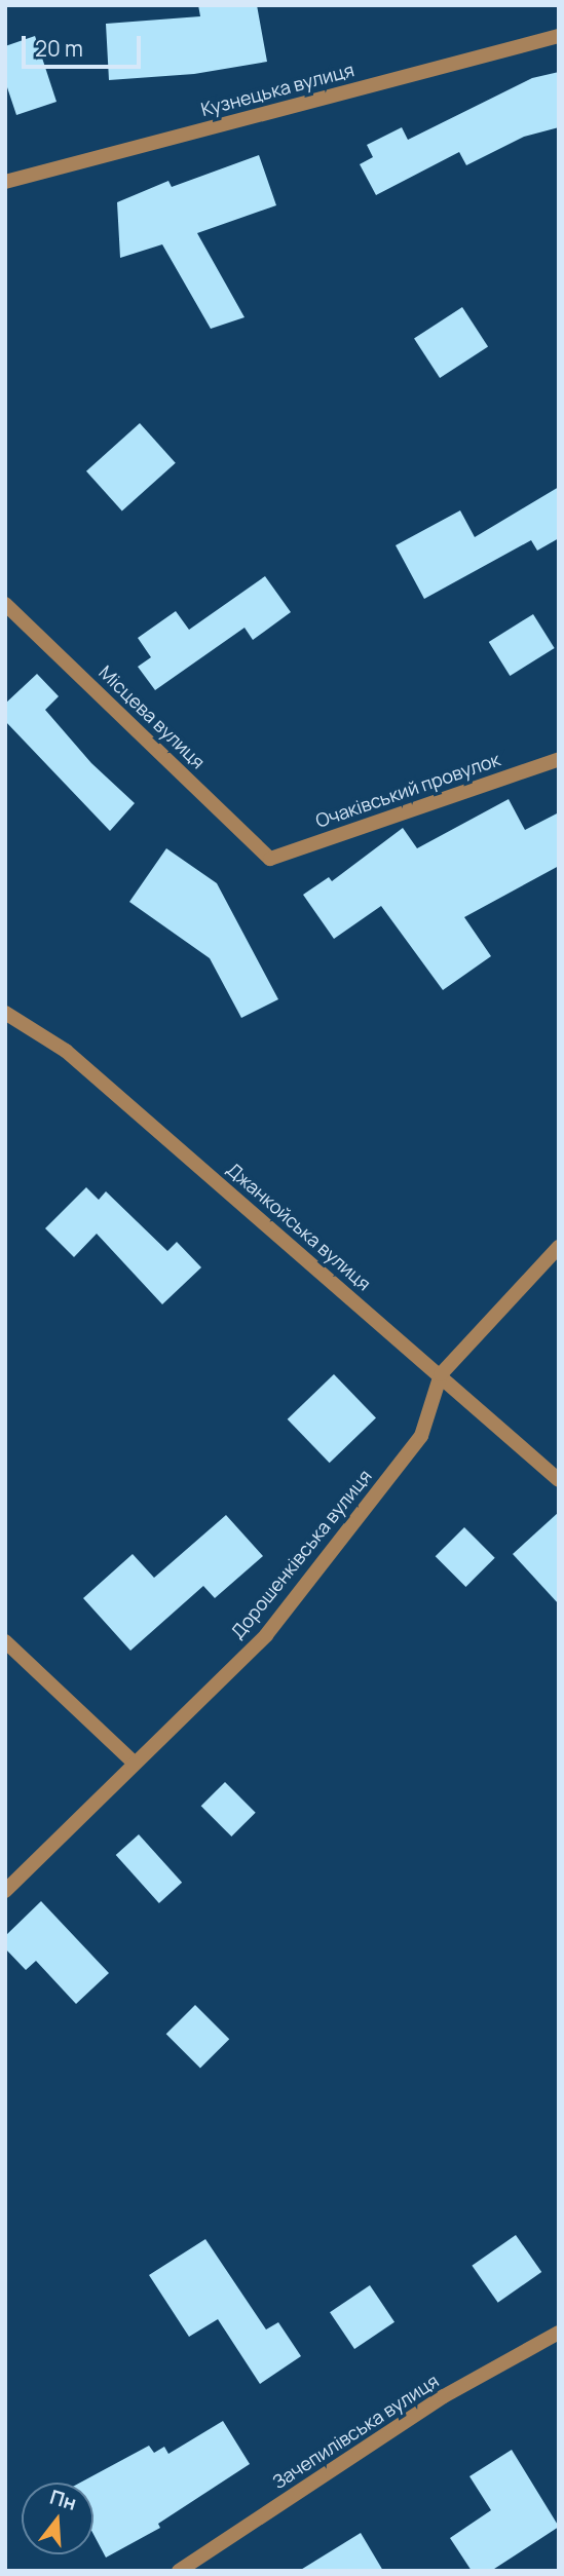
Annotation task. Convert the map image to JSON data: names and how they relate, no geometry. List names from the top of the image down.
{
  "streets": {
    "street": [
      "Кузнецька вулиця",
      "Місцева вулиця",
      "Очаківський провулок",
      "Джанкойська вулиця",
      "Дорошенківська вулиця",
      "Зачепилівська вулиця"
    ]
  },
  "crossings": [
    ["Місцева вулиця", "Очаківський провулок"],
    ["Джанкойська вулиця", "Дорошенківська вулиця"]
  ],
  "scale_bar": "20 m",
  "north": "top"
}
